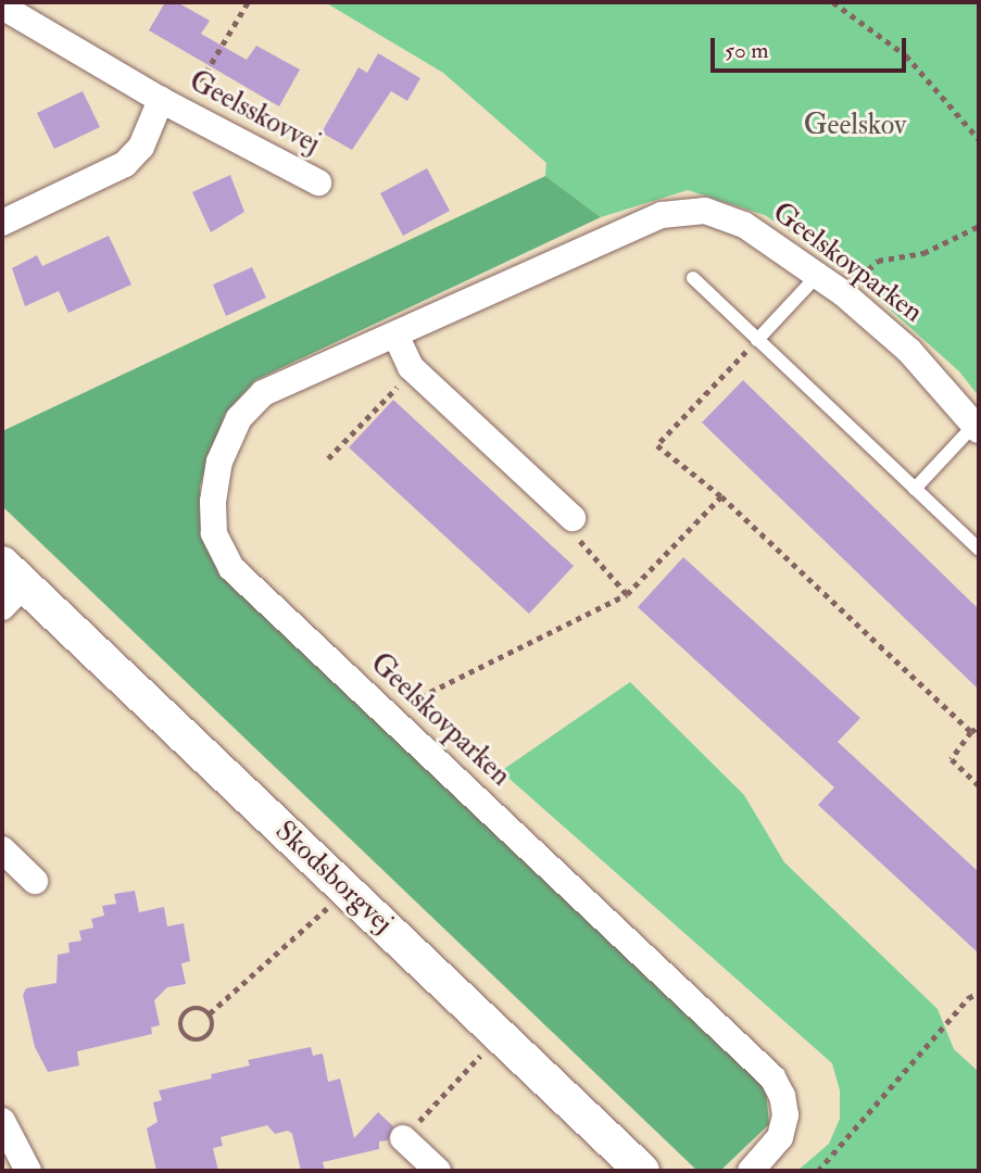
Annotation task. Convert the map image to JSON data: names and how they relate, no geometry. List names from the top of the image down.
{
  "streets": {
    "street": ["Geelsskovvej", "Geelskovparken", "Skodsborgvej"]
  },
  "parks": ["Geelskov"],
  "scale_bar": "50 m"
}
